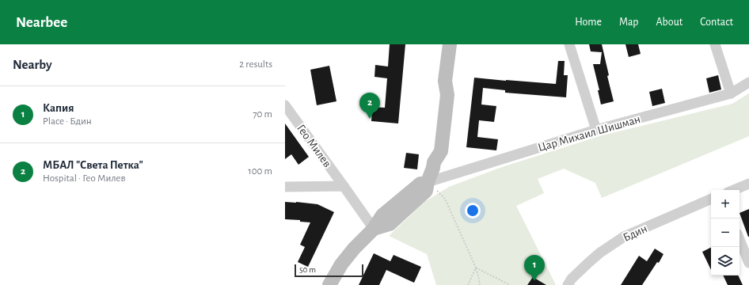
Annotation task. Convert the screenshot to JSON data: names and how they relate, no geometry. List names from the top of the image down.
{
  "streets": {
    "street": ["Цар Михаил Шишман", "Гео Милев", "Бдин"]
  },
  "scale_bar": "50 m",
  "page": {
    "header": "Nearbee",
    "nav": [
      "Home",
      "Map",
      "About",
      "Contact"
    ],
    "heading": ["Nearby", "2 results"],
    "list": [
      {
        "mark": "1",
        "name": "Капия",
        "note": "Place · Бдин",
        "value": "70 m"
      },
      {
        "mark": "2",
        "name": "МБАЛ \"Света Петка\"",
        "note": "Hospital · Гео Милев",
        "value": "100 m"
      }
    ],
    "pins": ["2", "1"],
    "map_buttons": ["+", "−"],
    "scale": "50 m"
  }
}
